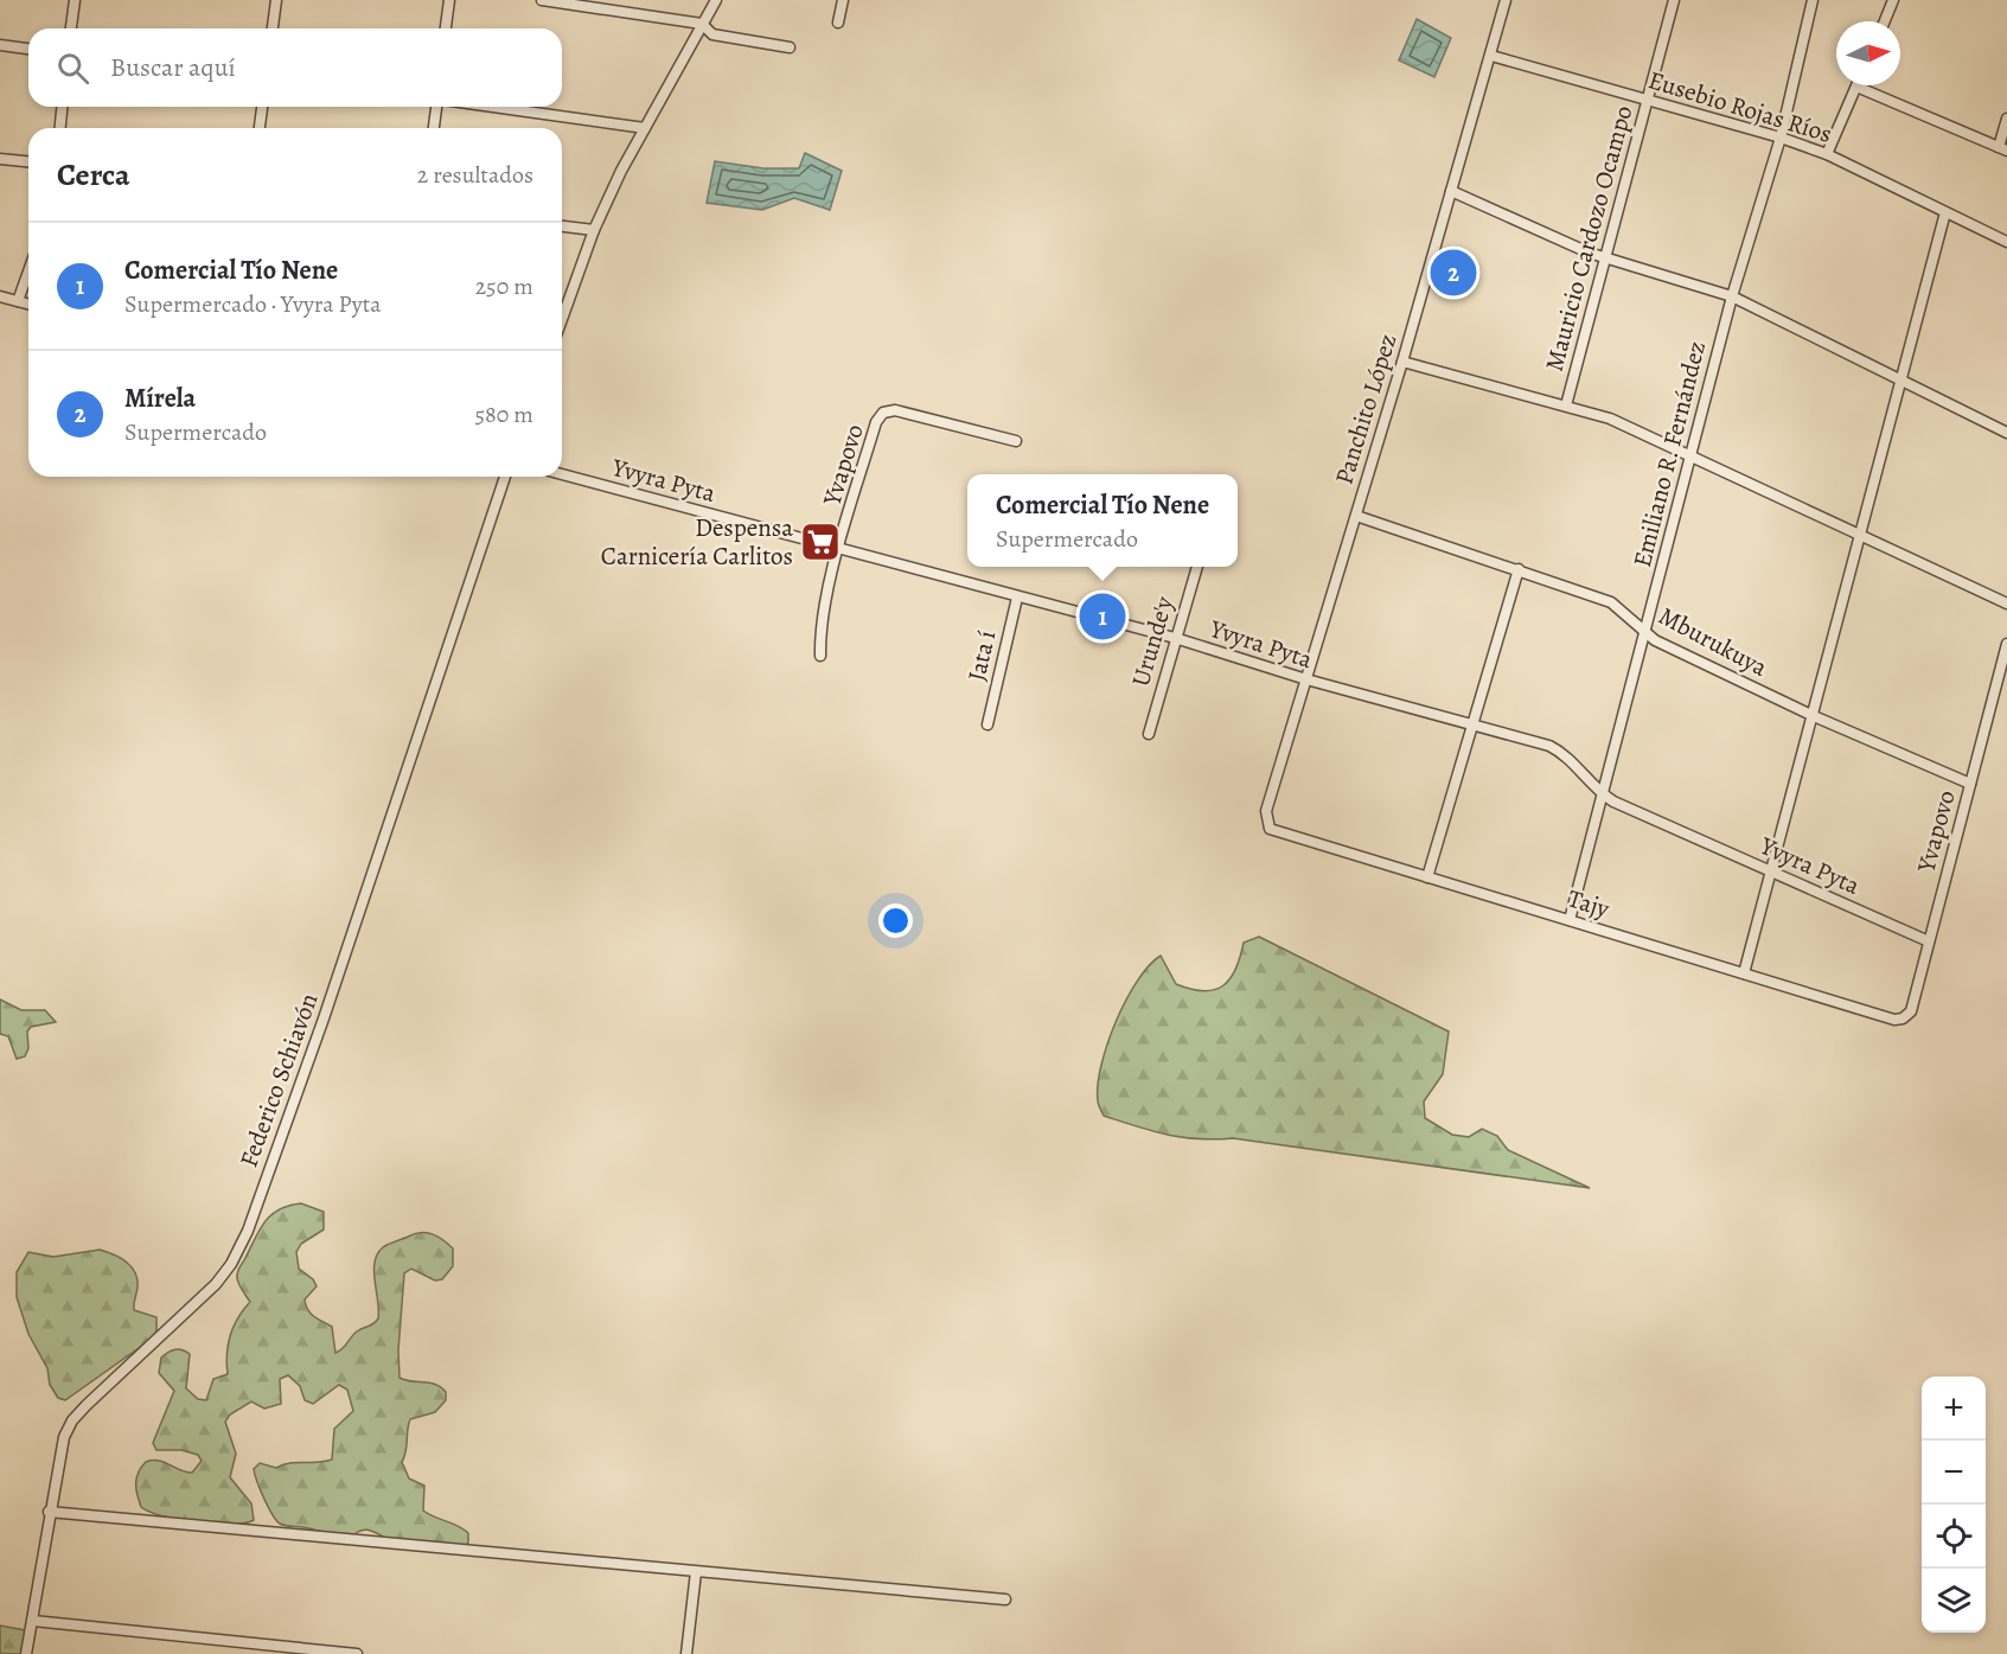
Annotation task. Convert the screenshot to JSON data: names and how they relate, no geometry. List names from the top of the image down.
{
  "streets": {
    "street": [
      "Eusebio Rojas Ríos",
      "Mauricio Cardozo Ocampo",
      "Panchito López",
      "Emiliano R. Fernández",
      "Yvapovo",
      "Yvyra Pyta",
      "Urunde'y",
      "Mburukuya",
      "Jata í",
      "Tajy",
      "Federico Schiavón"
    ]
  },
  "crossings": [
    ["Eusebio Rojas Ríos", "Mauricio Cardozo Ocampo"],
    ["Eusebio Rojas Ríos", "Panchito López"],
    ["Eusebio Rojas Ríos", "Emiliano R. Fernández"],
    ["Panchito López", "Yvyra Pyta"],
    ["Panchito López", "Mburukuya"],
    ["Panchito López", "Tajy"],
    ["Emiliano R. Fernández", "Yvyra Pyta"],
    ["Emiliano R. Fernández", "Mburukuya"],
    ["Emiliano R. Fernández", "Tajy"],
    ["Yvapovo", "Yvyra Pyta"],
    ["Yvapovo", "Mburukuya"],
    ["Yvapovo", "Tajy"],
    ["Yvyra Pyta", "Urunde'y"],
    ["Yvyra Pyta", "Jata í"]
  ],
  "places": {
    "supermarket": ["Despensa Carnicería Carlitos"]
  },
  "north": "right",
  "page": {
    "search": "Buscar aquí",
    "heading": ["Cerca", "2 resultados"],
    "list": [
      {
        "mark": "1",
        "name": "Comercial Tío Nene",
        "note": "Supermercado · Yvyra Pyta",
        "value": "250 m"
      },
      {
        "mark": "2",
        "name": "Mírela",
        "note": "Supermercado",
        "value": "580 m"
      }
    ],
    "pins": ["2", "1"],
    "popup": ["Comercial Tío Nene", "Supermercado"],
    "map_buttons": ["+", "−"]
  }
}
